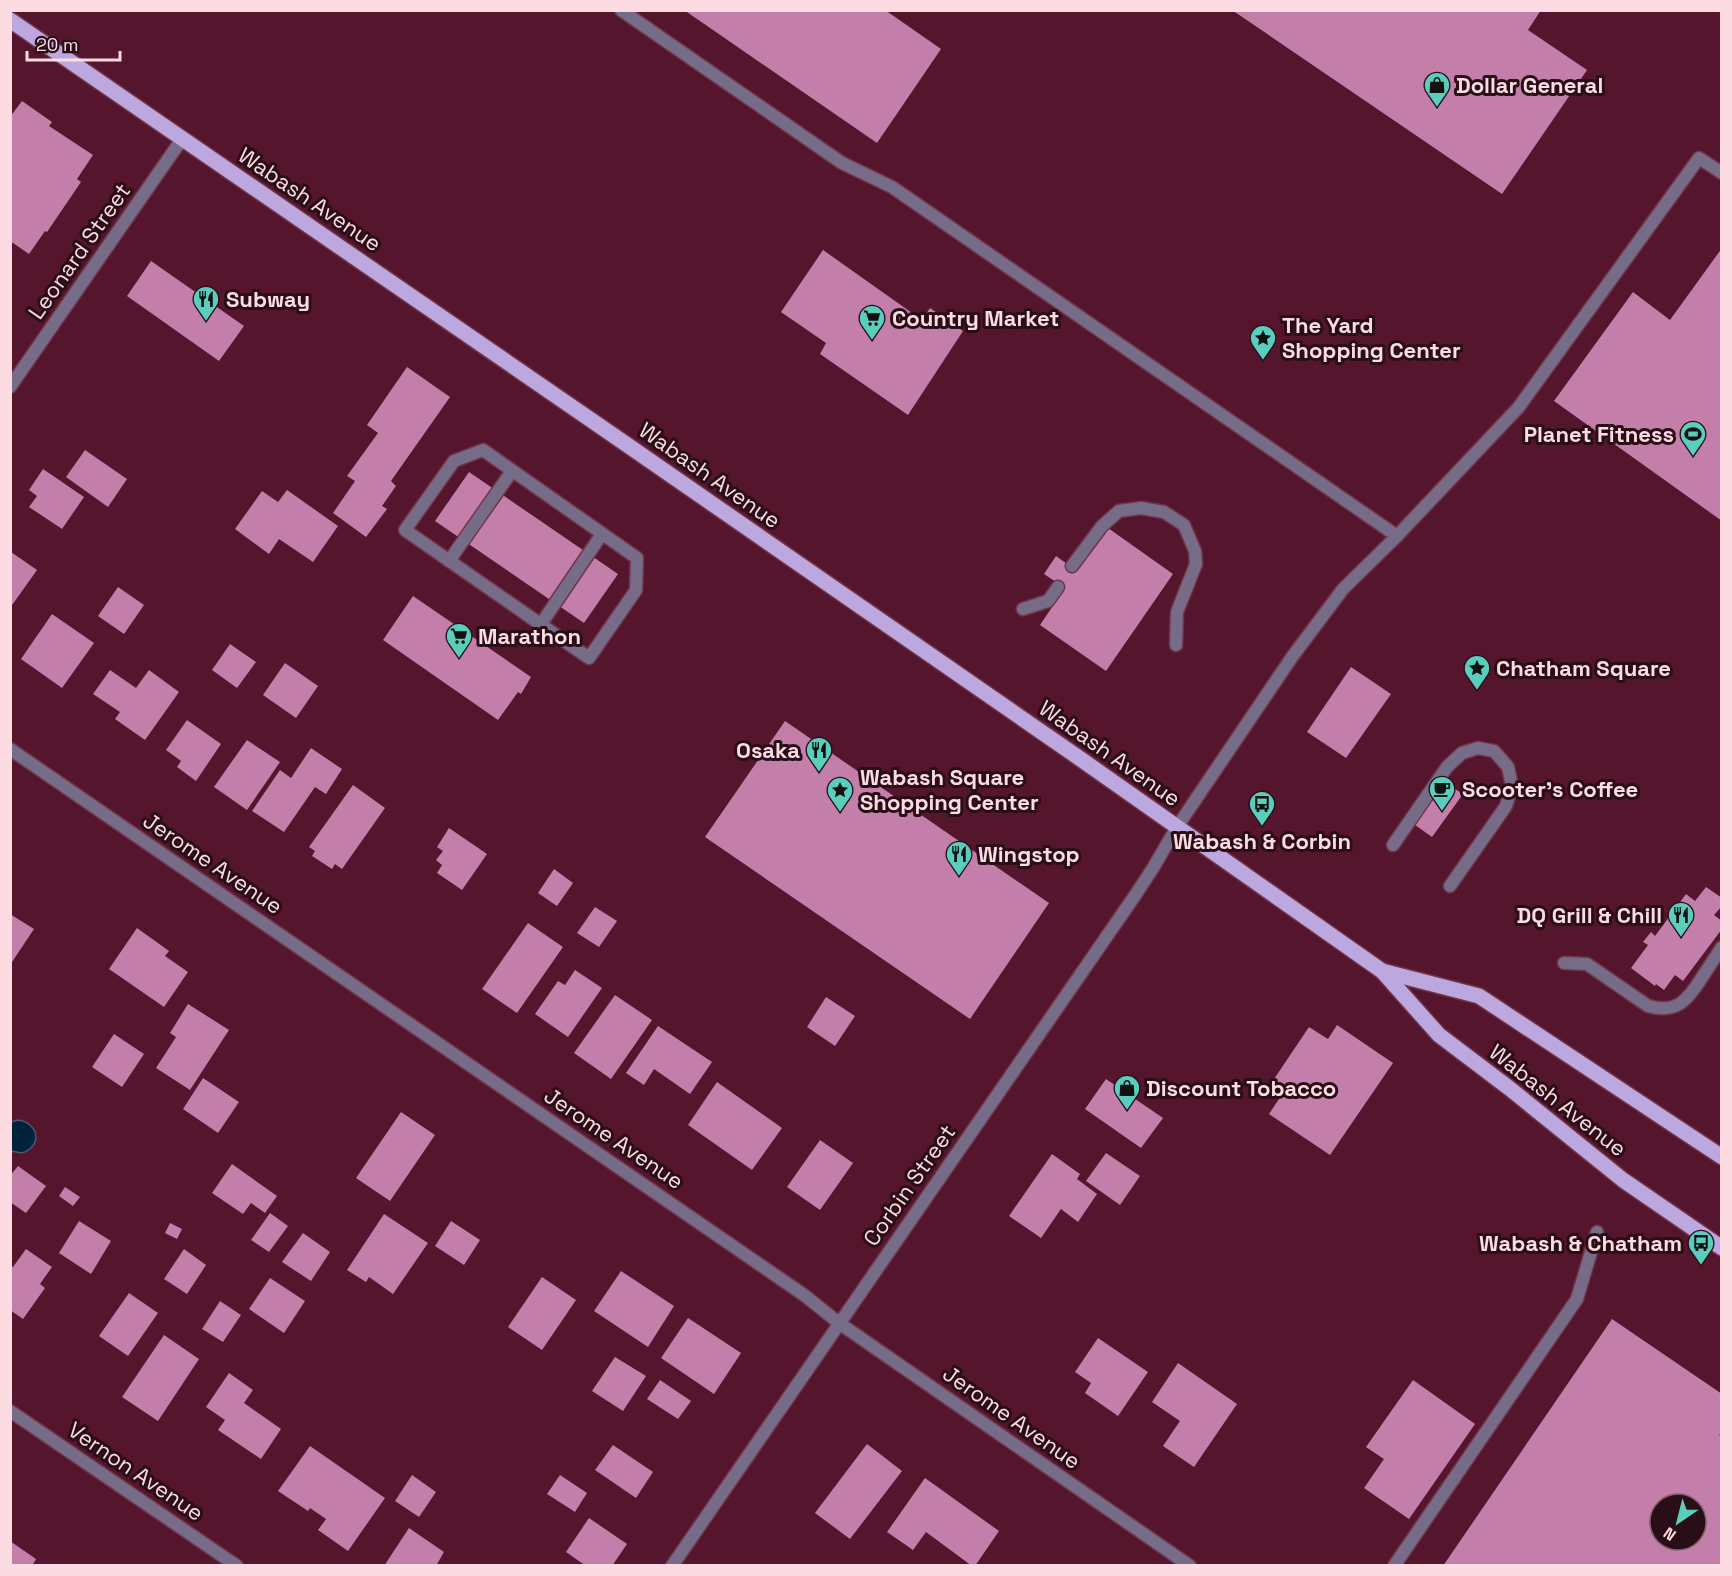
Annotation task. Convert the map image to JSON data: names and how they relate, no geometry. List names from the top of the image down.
{
  "streets": {
    "main road": ["Wabash Avenue"],
    "street": [
      "Leonard Street",
      "Jerome Avenue",
      "Corbin Street",
      "Vernon Avenue"
    ]
  },
  "crossings": [
    ["Wabash Avenue", "Leonard Street"],
    ["Wabash Avenue", "Corbin Street"],
    ["Jerome Avenue", "Corbin Street"]
  ],
  "places": {
    "shop": ["Dollar General", "Discount Tobacco"],
    "restaurant": [
      "Subway",
      "Osaka",
      "Wingstop",
      "DQ Grill & Chill"
    ],
    "supermarket": ["Country Market", "Marathon"],
    "place": ["The Yard Shopping Center", "Chatham Square", "Wabash Square Shopping Center"],
    "sports": ["Planet Fitness"],
    "cafe": ["Scooter's Coffee"],
    "bus stop": ["Wabash & Corbin", "Wabash & Chatham"]
  },
  "scale_bar": "20 m",
  "north": "bottom left"
}
